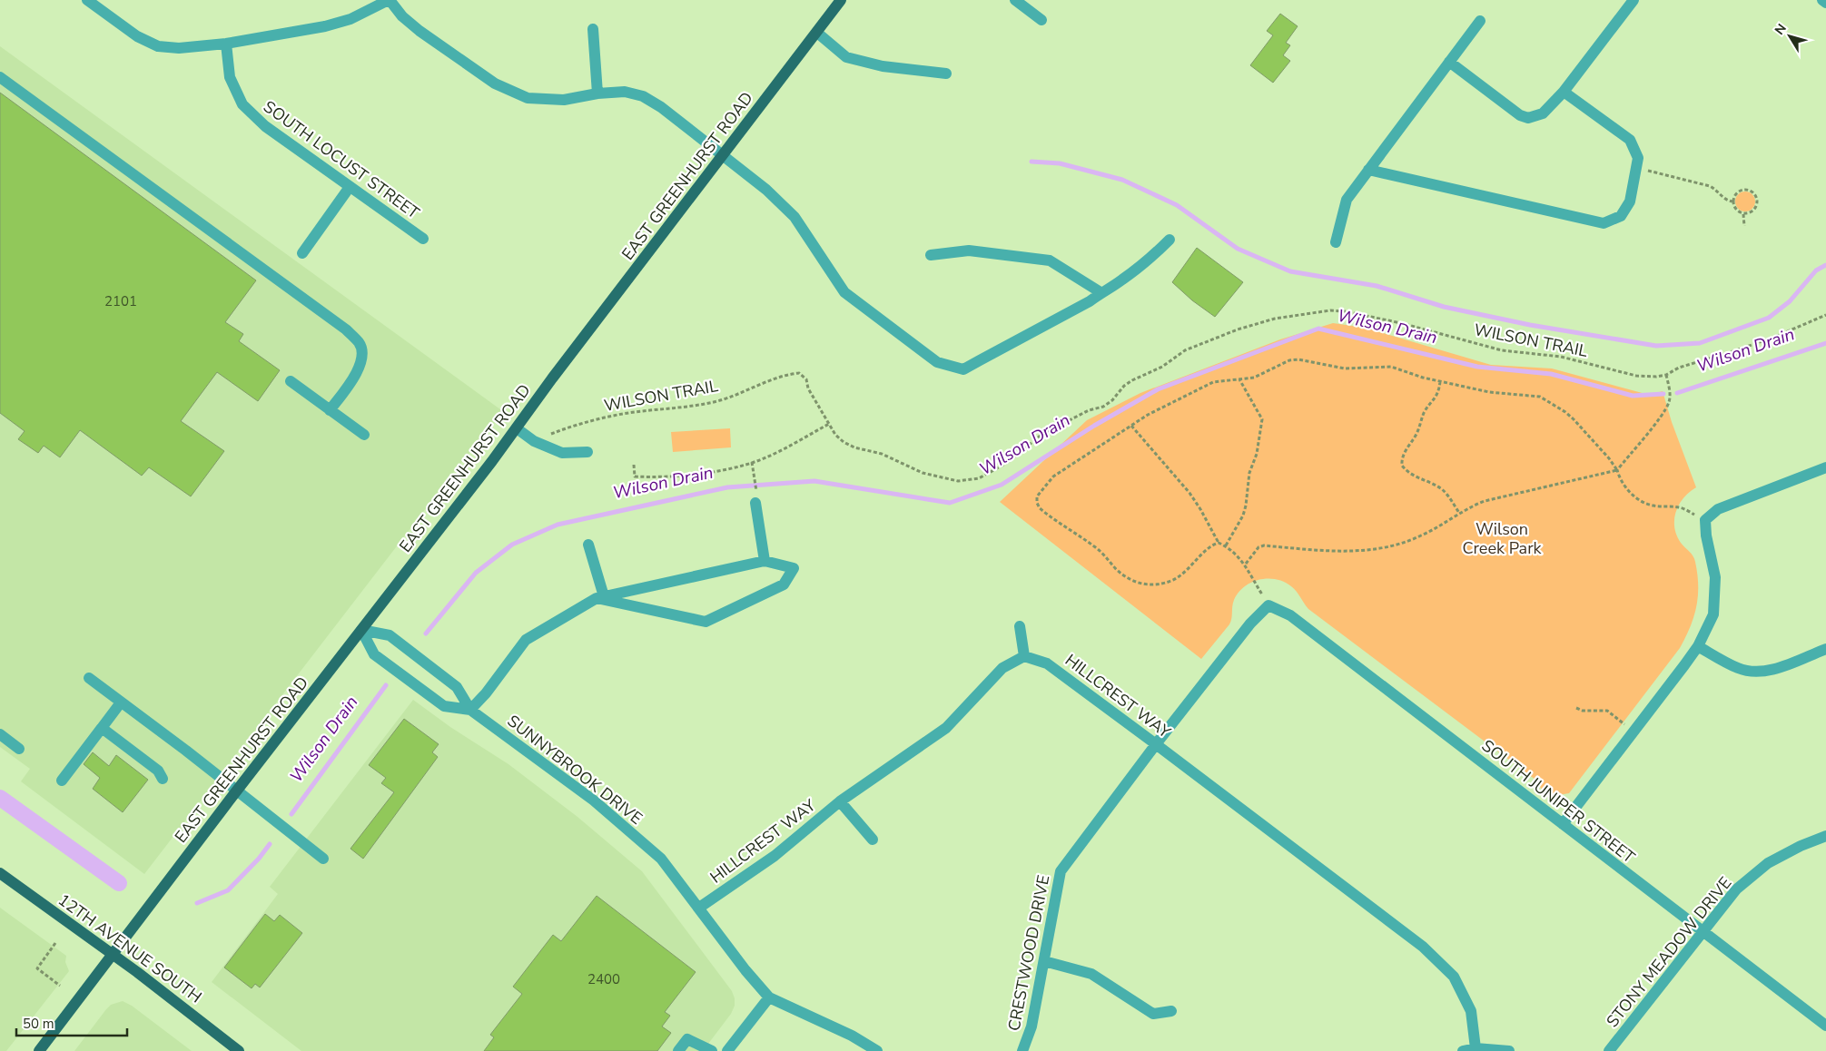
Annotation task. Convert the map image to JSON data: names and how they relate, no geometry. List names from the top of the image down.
{
  "streets": {
    "main road": ["EAST GREENHURST ROAD", "12TH AVENUE SOUTH"],
    "street": [
      "SOUTH LOCUST STREET",
      "HILLCREST WAY",
      "SUNNYBROOK DRIVE",
      "SOUTH JUNIPER STREET",
      "STONY MEADOW DRIVE",
      "CRESTWOOD DRIVE"
    ],
    "path": ["WILSON TRAIL"]
  },
  "crossings": [
    ["EAST GREENHURST ROAD", "SUNNYBROOK DRIVE"],
    ["EAST GREENHURST ROAD", "12TH AVENUE SOUTH"],
    ["HILLCREST WAY", "SUNNYBROOK DRIVE"],
    ["HILLCREST WAY", "CRESTWOOD DRIVE"],
    ["SOUTH JUNIPER STREET", "STONY MEADOW DRIVE"],
    ["SOUTH JUNIPER STREET", "CRESTWOOD DRIVE"]
  ],
  "water": ["Wilson Drain"],
  "parks": ["Wilson Creek Park"],
  "house_numbers": ["2101", "2400"],
  "scale_bar": "50 m",
  "north": "top left"
}
